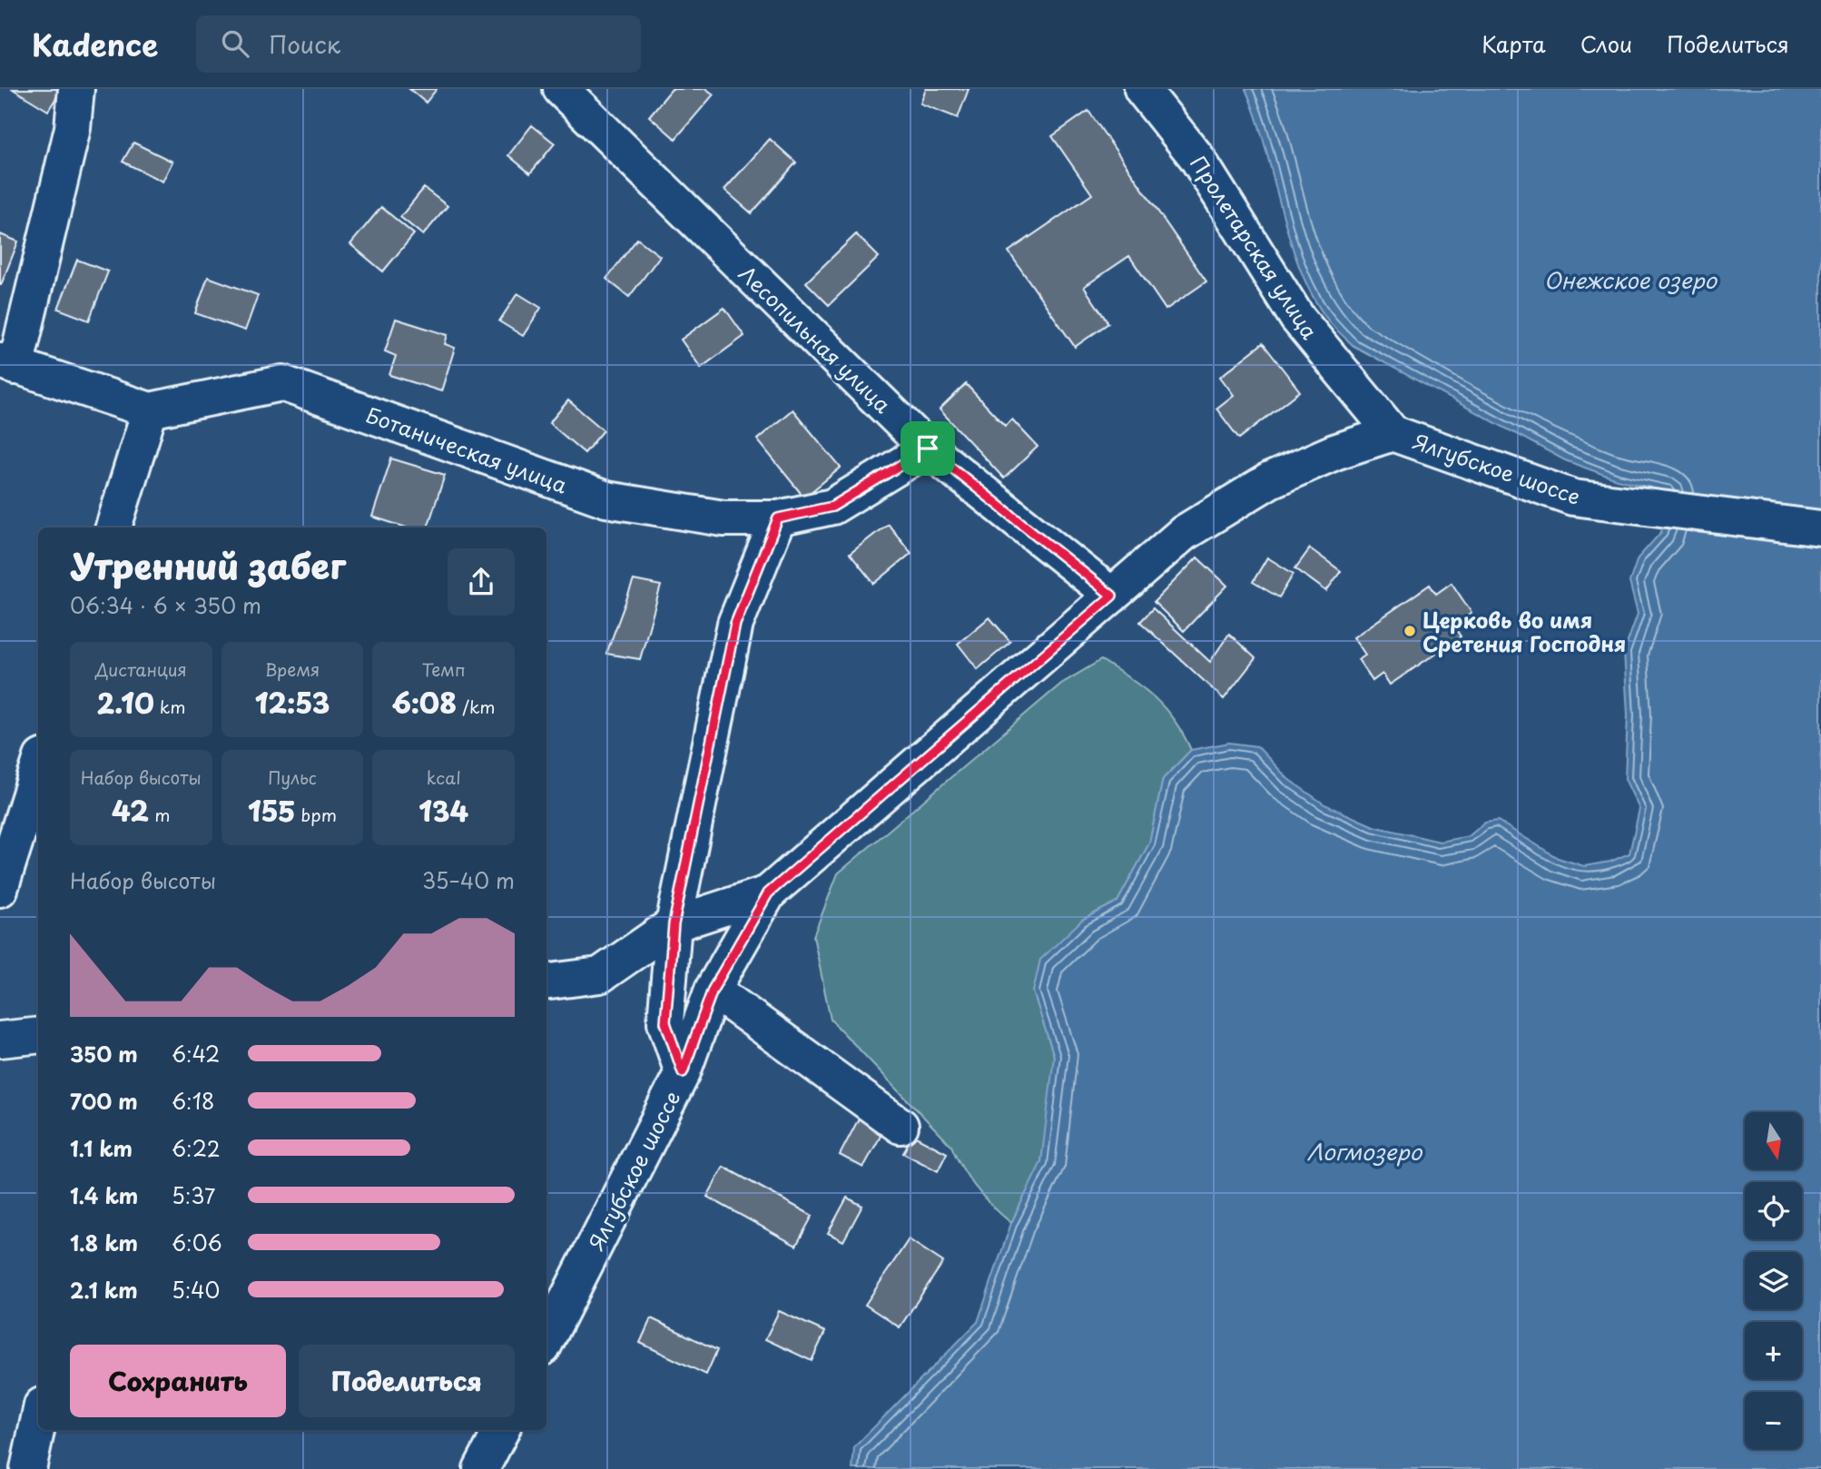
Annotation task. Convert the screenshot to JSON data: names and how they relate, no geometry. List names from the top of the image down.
{
  "streets": {
    "street": [
      "Пролетарская улица",
      "Лесопильная улица",
      "Ботаническая улица",
      "Ялгубское шоссе"
    ]
  },
  "crossings": [
    ["Пролетарская улица", "Ялгубское шоссе"],
    ["Лесопильная улица", "Ботаническая улица"],
    ["Лесопильная улица", "Ялгубское шоссе"]
  ],
  "water": ["Онежское озеро", "Логмозеро"],
  "places": ["Церковь во имя Сретения Господня"],
  "north": "bottom",
  "page": {
    "header": "Kadence",
    "search": "Поиск",
    "nav": ["Карта", "Слои", "Поделиться"],
    "heading": ["Утренний забег", "06:34 · 6 × 350 m"],
    "stats": [
      ["Дистанция", "2.10 km"],
      ["Время", "12:53"],
      ["Темп", "6:08 /km"],
      ["Набор высоты", "42 m"],
      ["Пульс", "155 bpm"],
      ["kcal", "134"]
    ],
    "chart": ["Набор высоты", "35–40 m"],
    "list": [
      {
        "name": "350 m",
        "note": "6:42"
      },
      {
        "name": "700 m",
        "note": "6:18"
      },
      {
        "name": "1.1 km",
        "note": "6:22"
      },
      {
        "name": "1.4 km",
        "note": "5:37"
      },
      {
        "name": "1.8 km",
        "note": "6:06"
      },
      {
        "name": "2.1 km",
        "note": "5:40"
      }
    ],
    "map_buttons": ["+", "−"],
    "buttons": ["Сохранить", "Поделиться"]
  }
}
